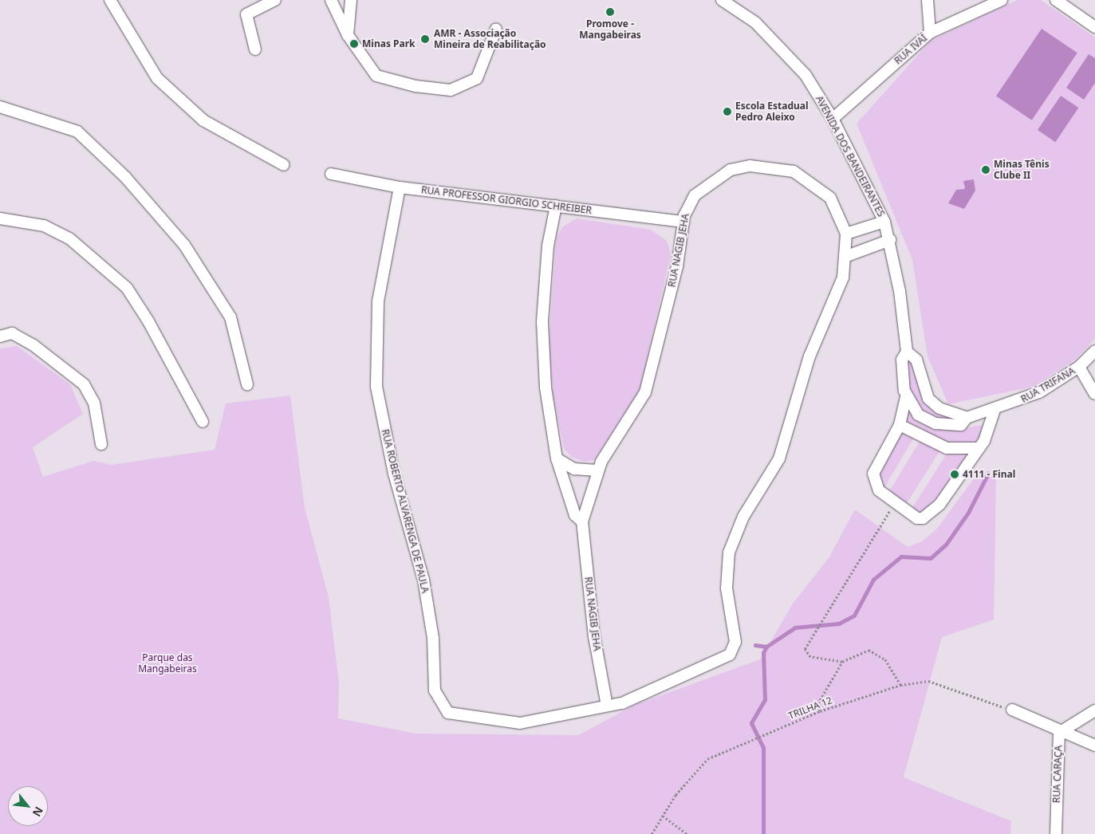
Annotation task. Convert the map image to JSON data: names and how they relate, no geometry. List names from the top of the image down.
{
  "streets": {
    "street": [
      "RUA IVAÍ",
      "AVENIDA DOS BANDEIRANTES",
      "RUA PROFESSOR GIORGIO SCHREIBER",
      "RUA NAGIB JEHA",
      "RUA TRIFANA",
      "RUA ROBERTO ALVARENGA DE PAULA",
      "RUA CARAÇA"
    ],
    "path": ["TRILHA 12"]
  },
  "crossings": [
    ["RUA IVAÍ", "AVENIDA DOS BANDEIRANTES"],
    ["AVENIDA DOS BANDEIRANTES", "RUA TRIFANA"],
    ["RUA PROFESSOR GIORGIO SCHREIBER", "RUA NAGIB JEHA"],
    ["RUA PROFESSOR GIORGIO SCHREIBER", "RUA ROBERTO ALVARENGA DE PAULA"],
    ["RUA NAGIB JEHA", "RUA ROBERTO ALVARENGA DE PAULA"]
  ],
  "parks": ["Parque das Mangabeiras"],
  "places": [
    "Promove - Mangabeiras",
    "AMR - Associação Mineira de Reabilitação",
    "Minas Park",
    "Escola Estadual Pedro Aleixo",
    "Minas Tênis Clube II",
    "4111 - Final"
  ],
  "north": "bottom right"
}
